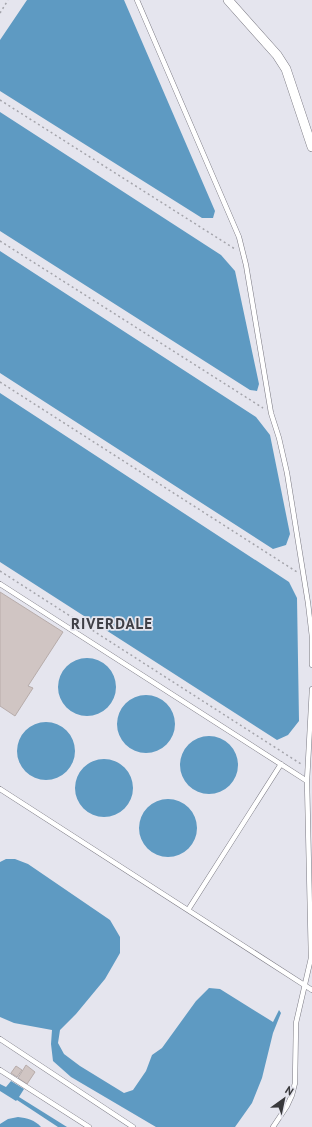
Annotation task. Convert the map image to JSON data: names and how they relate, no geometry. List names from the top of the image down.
{
  "districts": ["RIVERDALE"],
  "north": "top right"
}
